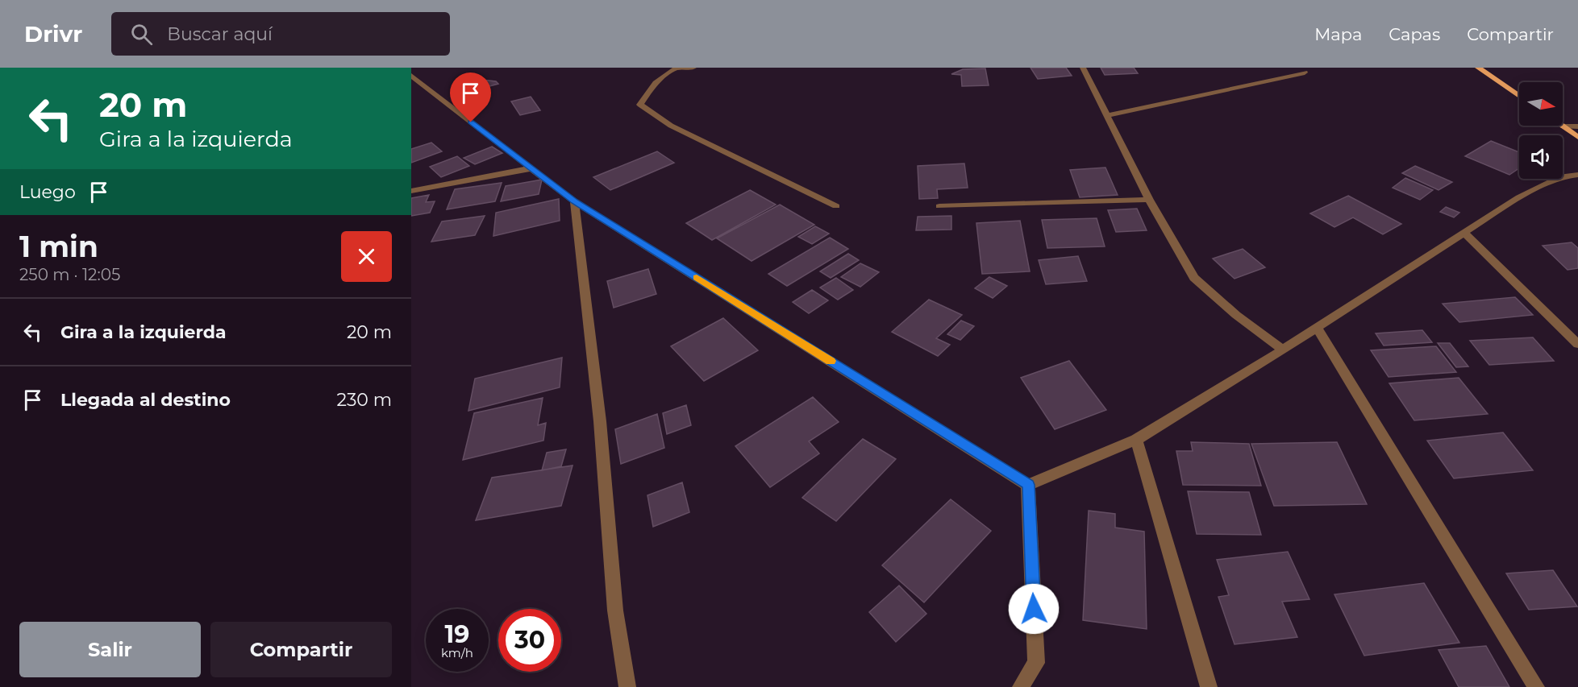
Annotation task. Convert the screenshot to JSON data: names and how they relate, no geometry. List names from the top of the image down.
{
  "north": "right",
  "page": {
    "header": "Drivr",
    "search": "Buscar aquí",
    "nav": ["Mapa", "Capas", "Compartir"],
    "turn": ["20 m", "Gira a la izquierda"],
    "then": "Luego",
    "heading": ["1 min", "250 m · 12:05"],
    "list": [
      {
        "name": "Gira a la izquierda",
        "value": "20 m"
      },
      {
        "name": "Llegada al destino",
        "value": "230 m"
      }
    ],
    "speed": "19 km/h",
    "limit": "30",
    "buttons": ["Salir", "Compartir"]
  }
}
